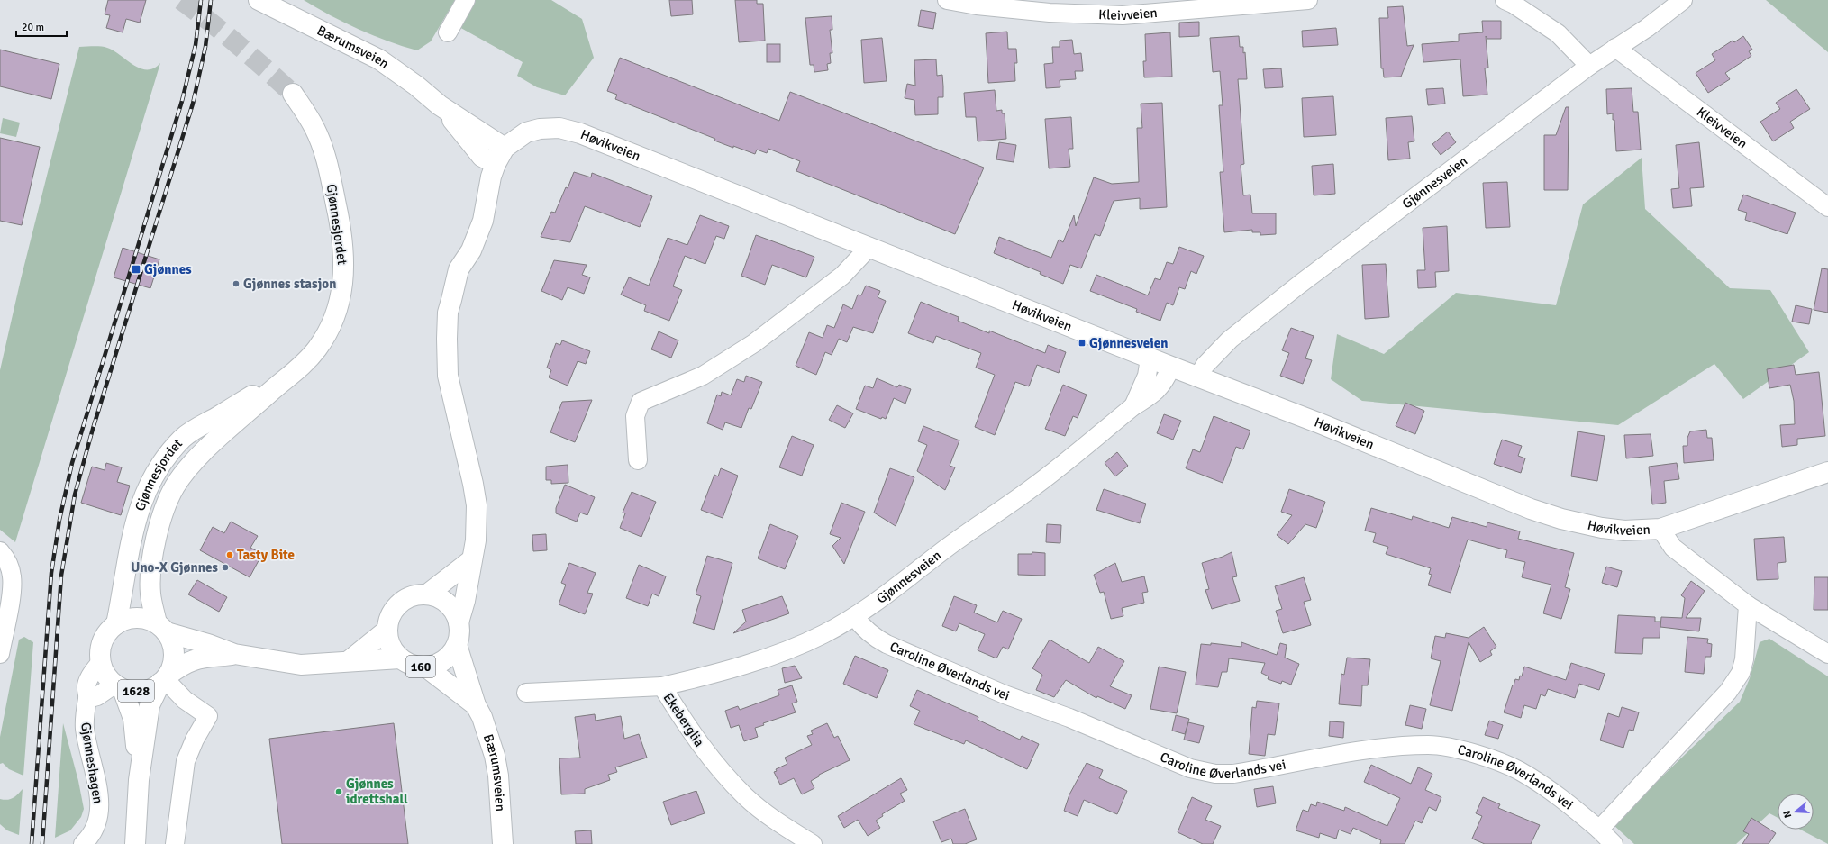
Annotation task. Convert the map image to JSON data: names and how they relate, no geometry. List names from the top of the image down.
{
  "streets": {
    "main road": [
      "Bærumsveien",
      "Høvikveien",
      "Gjønnesjordet",
      "160",
      "1628"
    ],
    "street": [
      "Kleivveien",
      "Gjønnesveien",
      "Caroline Øverlands vei",
      "Ekeberglia",
      "Gjønneshagen"
    ]
  },
  "crossings": [
    ["Kleivveien", "Gjønnesveien"],
    ["Bærumsveien", "Høvikveien"],
    ["Bærumsveien", "160"],
    ["Høvikveien", "Gjønnesveien"],
    ["Gjønnesveien", "Caroline Øverlands vei"],
    ["Gjønnesveien", "Ekeberglia"],
    ["Gjønnesjordet", "1628"],
    ["Gjønnesjordet", "Gjønneshagen"],
    ["Caroline Øverlands vei", "Ekeberglia"],
    ["1628", "Gjønneshagen"]
  ],
  "places": {
    "transit": ["Gjønnes", "Gjønnesveien"],
    "other": [
      "Gjønnes stasjon",
      "Tasty Bite",
      "Uno-X Gjønnes",
      "Gjønnes idrettshall"
    ]
  },
  "scale_bar": "20 m",
  "north": "left"
}
